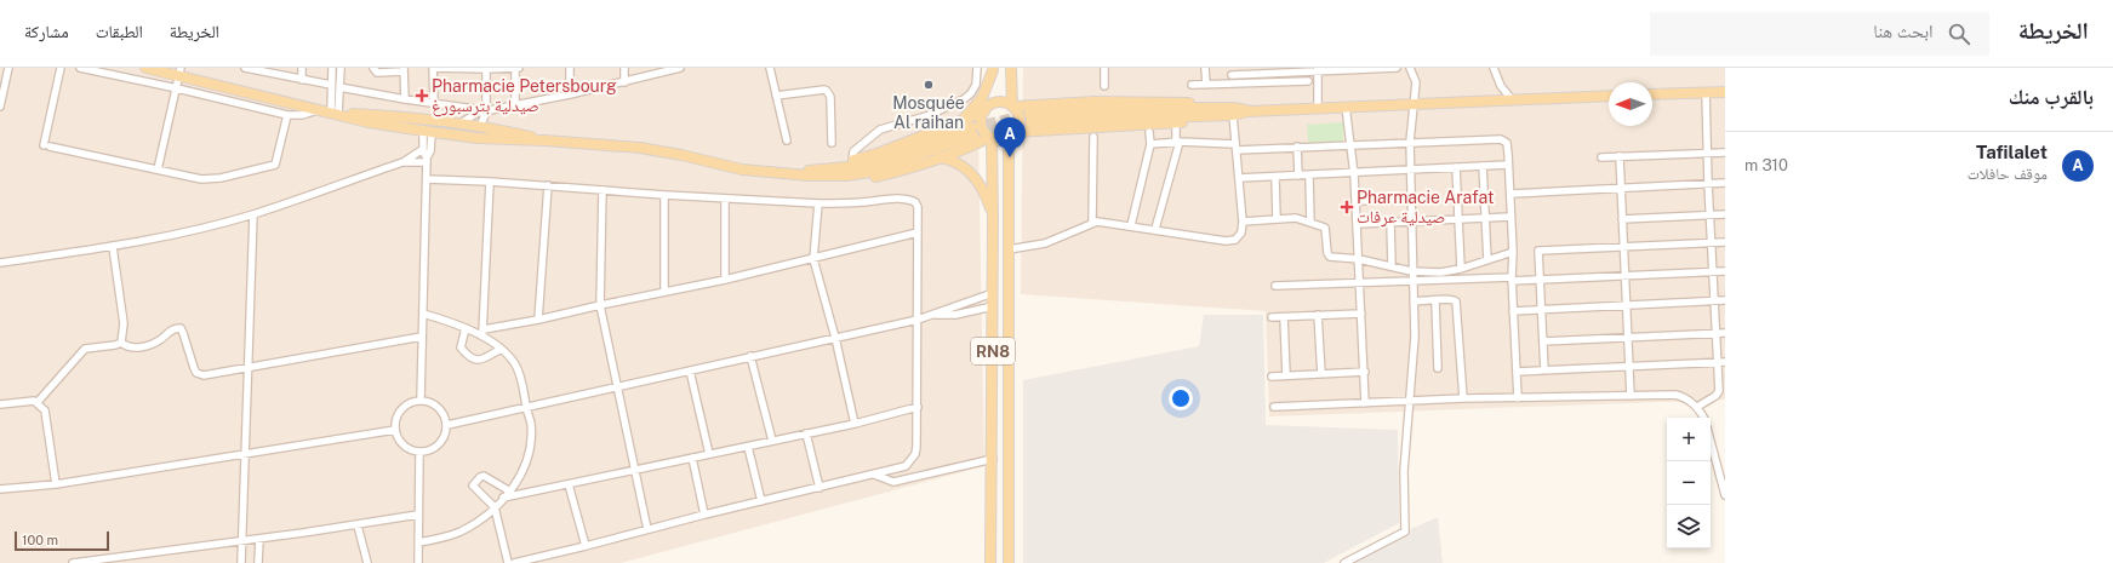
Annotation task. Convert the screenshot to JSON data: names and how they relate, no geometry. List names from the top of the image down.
{
  "streets": {
    "main road": ["RN8"]
  },
  "places": {
    "other": ["Mosquée Al raihan"],
    "health": ["Pharmacie Petersbourg صيدلية بترسبورغ", "Pharmacie Arafat صيدلية عرفات"]
  },
  "scale_bar": "100 m",
  "north": "left",
  "page": {
    "header": "الخريطة",
    "search": "ابحث هنا",
    "nav": ["الخريطة", "الطبقات", "مشاركة"],
    "heading": "بالقرب منك",
    "pins": "A",
    "list": [
      {
        "mark": "A",
        "name": "Tafilalet",
        "note": "موقف حافلات",
        "value": "310 m"
      }
    ],
    "map_buttons": ["+", "−"],
    "scale": "100 m"
  }
}
